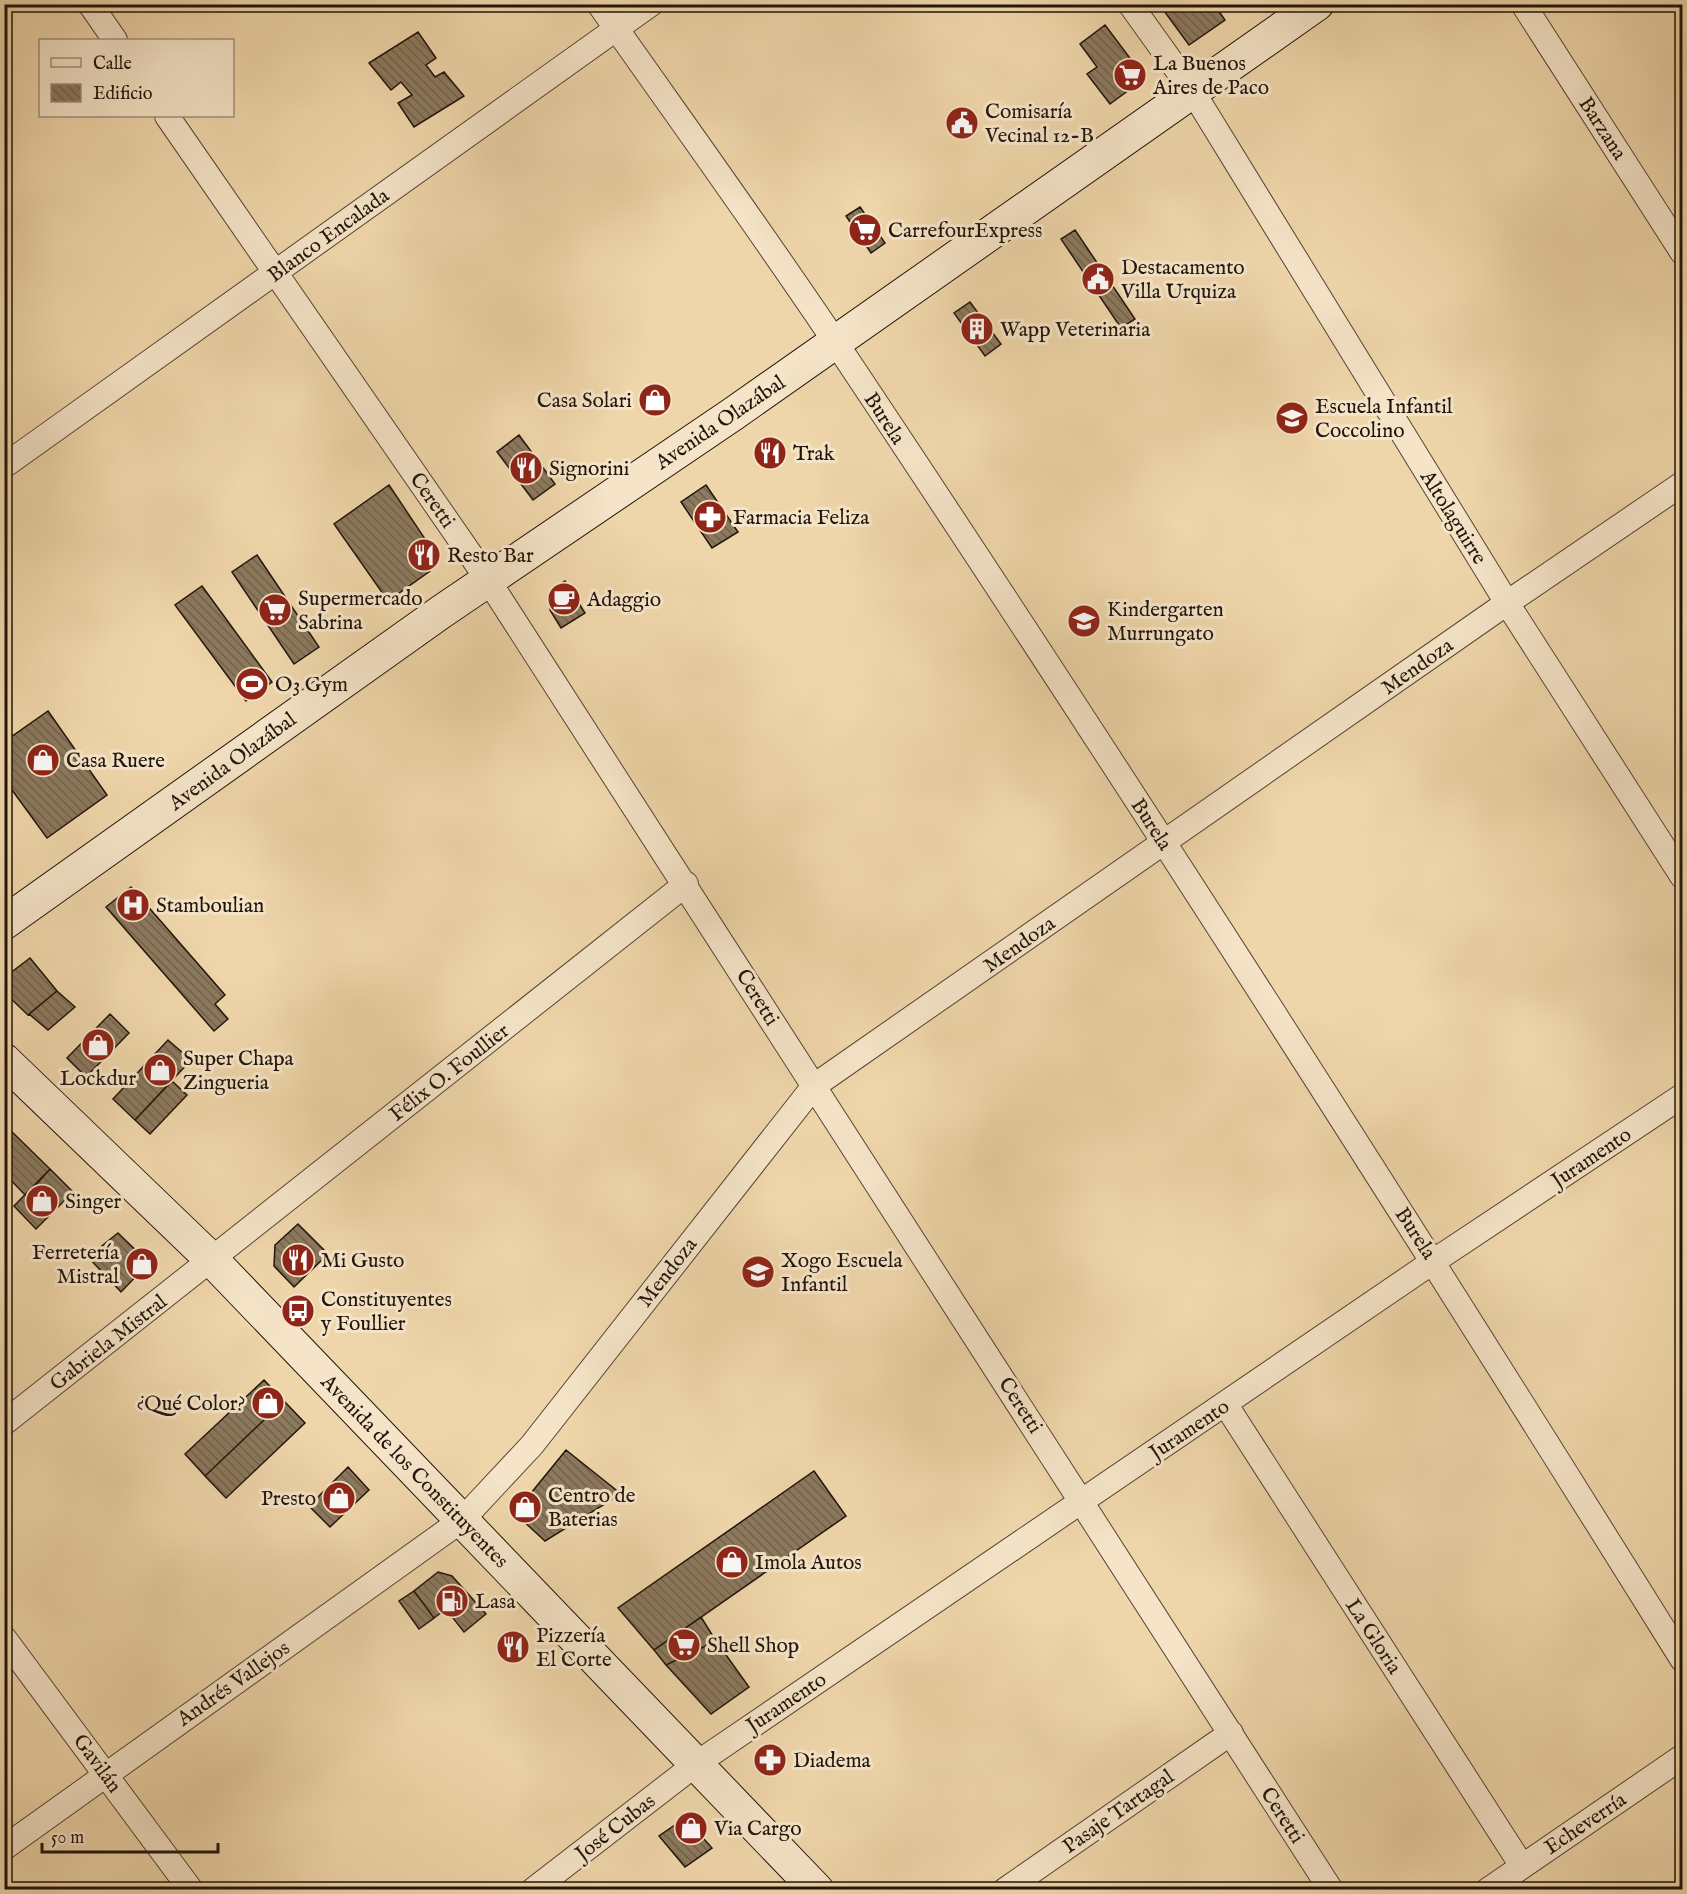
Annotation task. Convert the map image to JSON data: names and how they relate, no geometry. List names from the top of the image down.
{
  "streets": {
    "main road": ["Avenida Olazábal", "Avenida de los Constituyentes"],
    "street": [
      "Barzana",
      "Blanco Encalada",
      "Burela",
      "Ceretti",
      "Altolaguirre",
      "Mendoza",
      "Félix O. Foullier",
      "Juramento",
      "Gabriela Mistral",
      "La Gloria",
      "Andrés Vallejos",
      "Gavilán",
      "Pasaje Tartagal",
      "Echeverría",
      "José Cubas"
    ]
  },
  "crossings": [
    ["Blanco Encalada", "Burela"],
    ["Blanco Encalada", "Ceretti"],
    ["Burela", "Avenida Olazábal"],
    ["Burela", "Mendoza"],
    ["Burela", "Juramento"],
    ["Avenida Olazábal", "Ceretti"],
    ["Avenida Olazábal", "Altolaguirre"],
    ["Ceretti", "Mendoza"],
    ["Ceretti", "Félix O. Foullier"],
    ["Ceretti", "Juramento"],
    ["Ceretti", "Pasaje Tartagal"],
    ["Altolaguirre", "Mendoza"],
    ["Mendoza", "Avenida de los Constituyentes"],
    ["Mendoza", "Andrés Vallejos"],
    ["Félix O. Foullier", "Gabriela Mistral"],
    ["Félix O. Foullier", "Avenida de los Constituyentes"],
    ["Juramento", "Avenida de los Constituyentes"],
    ["Juramento", "La Gloria"],
    ["Juramento", "José Cubas"],
    ["Gabriela Mistral", "Avenida de los Constituyentes"],
    ["Avenida de los Constituyentes", "Andrés Vallejos"],
    ["Avenida de los Constituyentes", "José Cubas"],
    ["La Gloria", "Echeverría"],
    ["Andrés Vallejos", "Gavilán"]
  ],
  "places": {
    "supermarket": [
      "La Buenos Aires de Paco",
      "CarrefourExpress",
      "Supermercado Sabrina",
      "Shell Shop"
    ],
    "public building": ["Comisaría Vecinal 12-B", "Destacamento Villa Urquiza"],
    "building": ["Wapp Veterinaria"],
    "shop": [
      "Casa Solari",
      "Casa Ruere",
      "Lockdur",
      "Super Chapa Zingueria",
      "Singer",
      "Ferretería Mistral",
      "¿Qué Color?",
      "Presto",
      "Centro de Baterias",
      "Imola Autos",
      "Via Cargo"
    ],
    "school or university": ["Escuela Infantil Coccolino", "Kindergarten Murrungato", "Xogo Escuela Infantil"],
    "restaurant": [
      "Trak",
      "Signorini",
      "Resto Bar",
      "Mi Gusto",
      "Pizzería El Corte"
    ],
    "pharmacy": ["Farmacia Feliza", "Diadema"],
    "cafe": ["Adaggio"],
    "sports": ["O3 Gym"],
    "hospital": ["Stamboulian"],
    "bus stop": ["Constituyentes y Foullier"],
    "fuel station": ["Lasa"]
  },
  "legend": ["Calle", "Edificio"],
  "scale_bar": "50 m"
}
